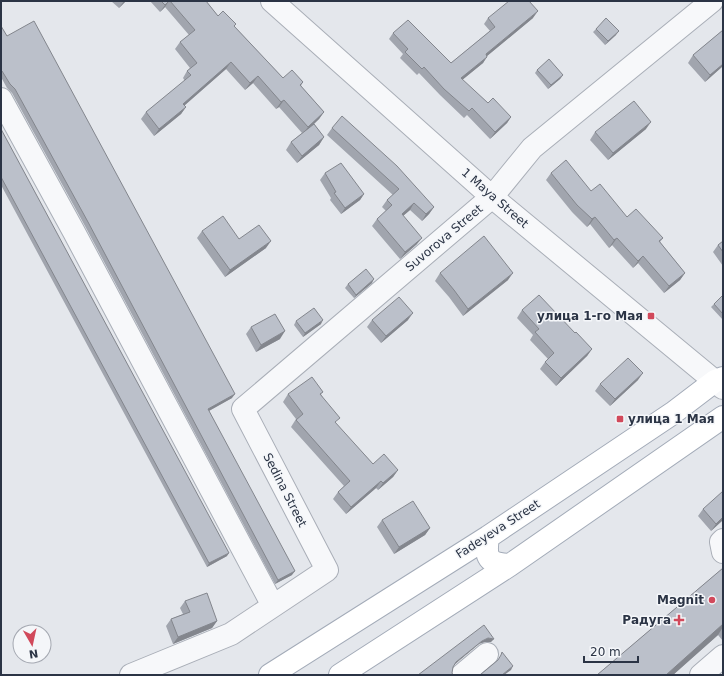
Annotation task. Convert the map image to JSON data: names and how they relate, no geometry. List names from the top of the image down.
{
  "streets": {
    "main road": ["Fadeyeva Street"],
    "street": ["1 Maya Street", "Suvorova Street", "Sedina Street"]
  },
  "crossings": [
    ["1 Maya Street", "Suvorova Street"],
    ["1 Maya Street", "Fadeyeva Street"],
    ["Suvorova Street", "Sedina Street"]
  ],
  "places": {
    "transit": ["улица 1-го Мая", "улица 1 Мая"],
    "other": ["Magnit"],
    "health": ["Радуга"]
  },
  "scale_bar": "20 m",
  "north": "bottom"
}
